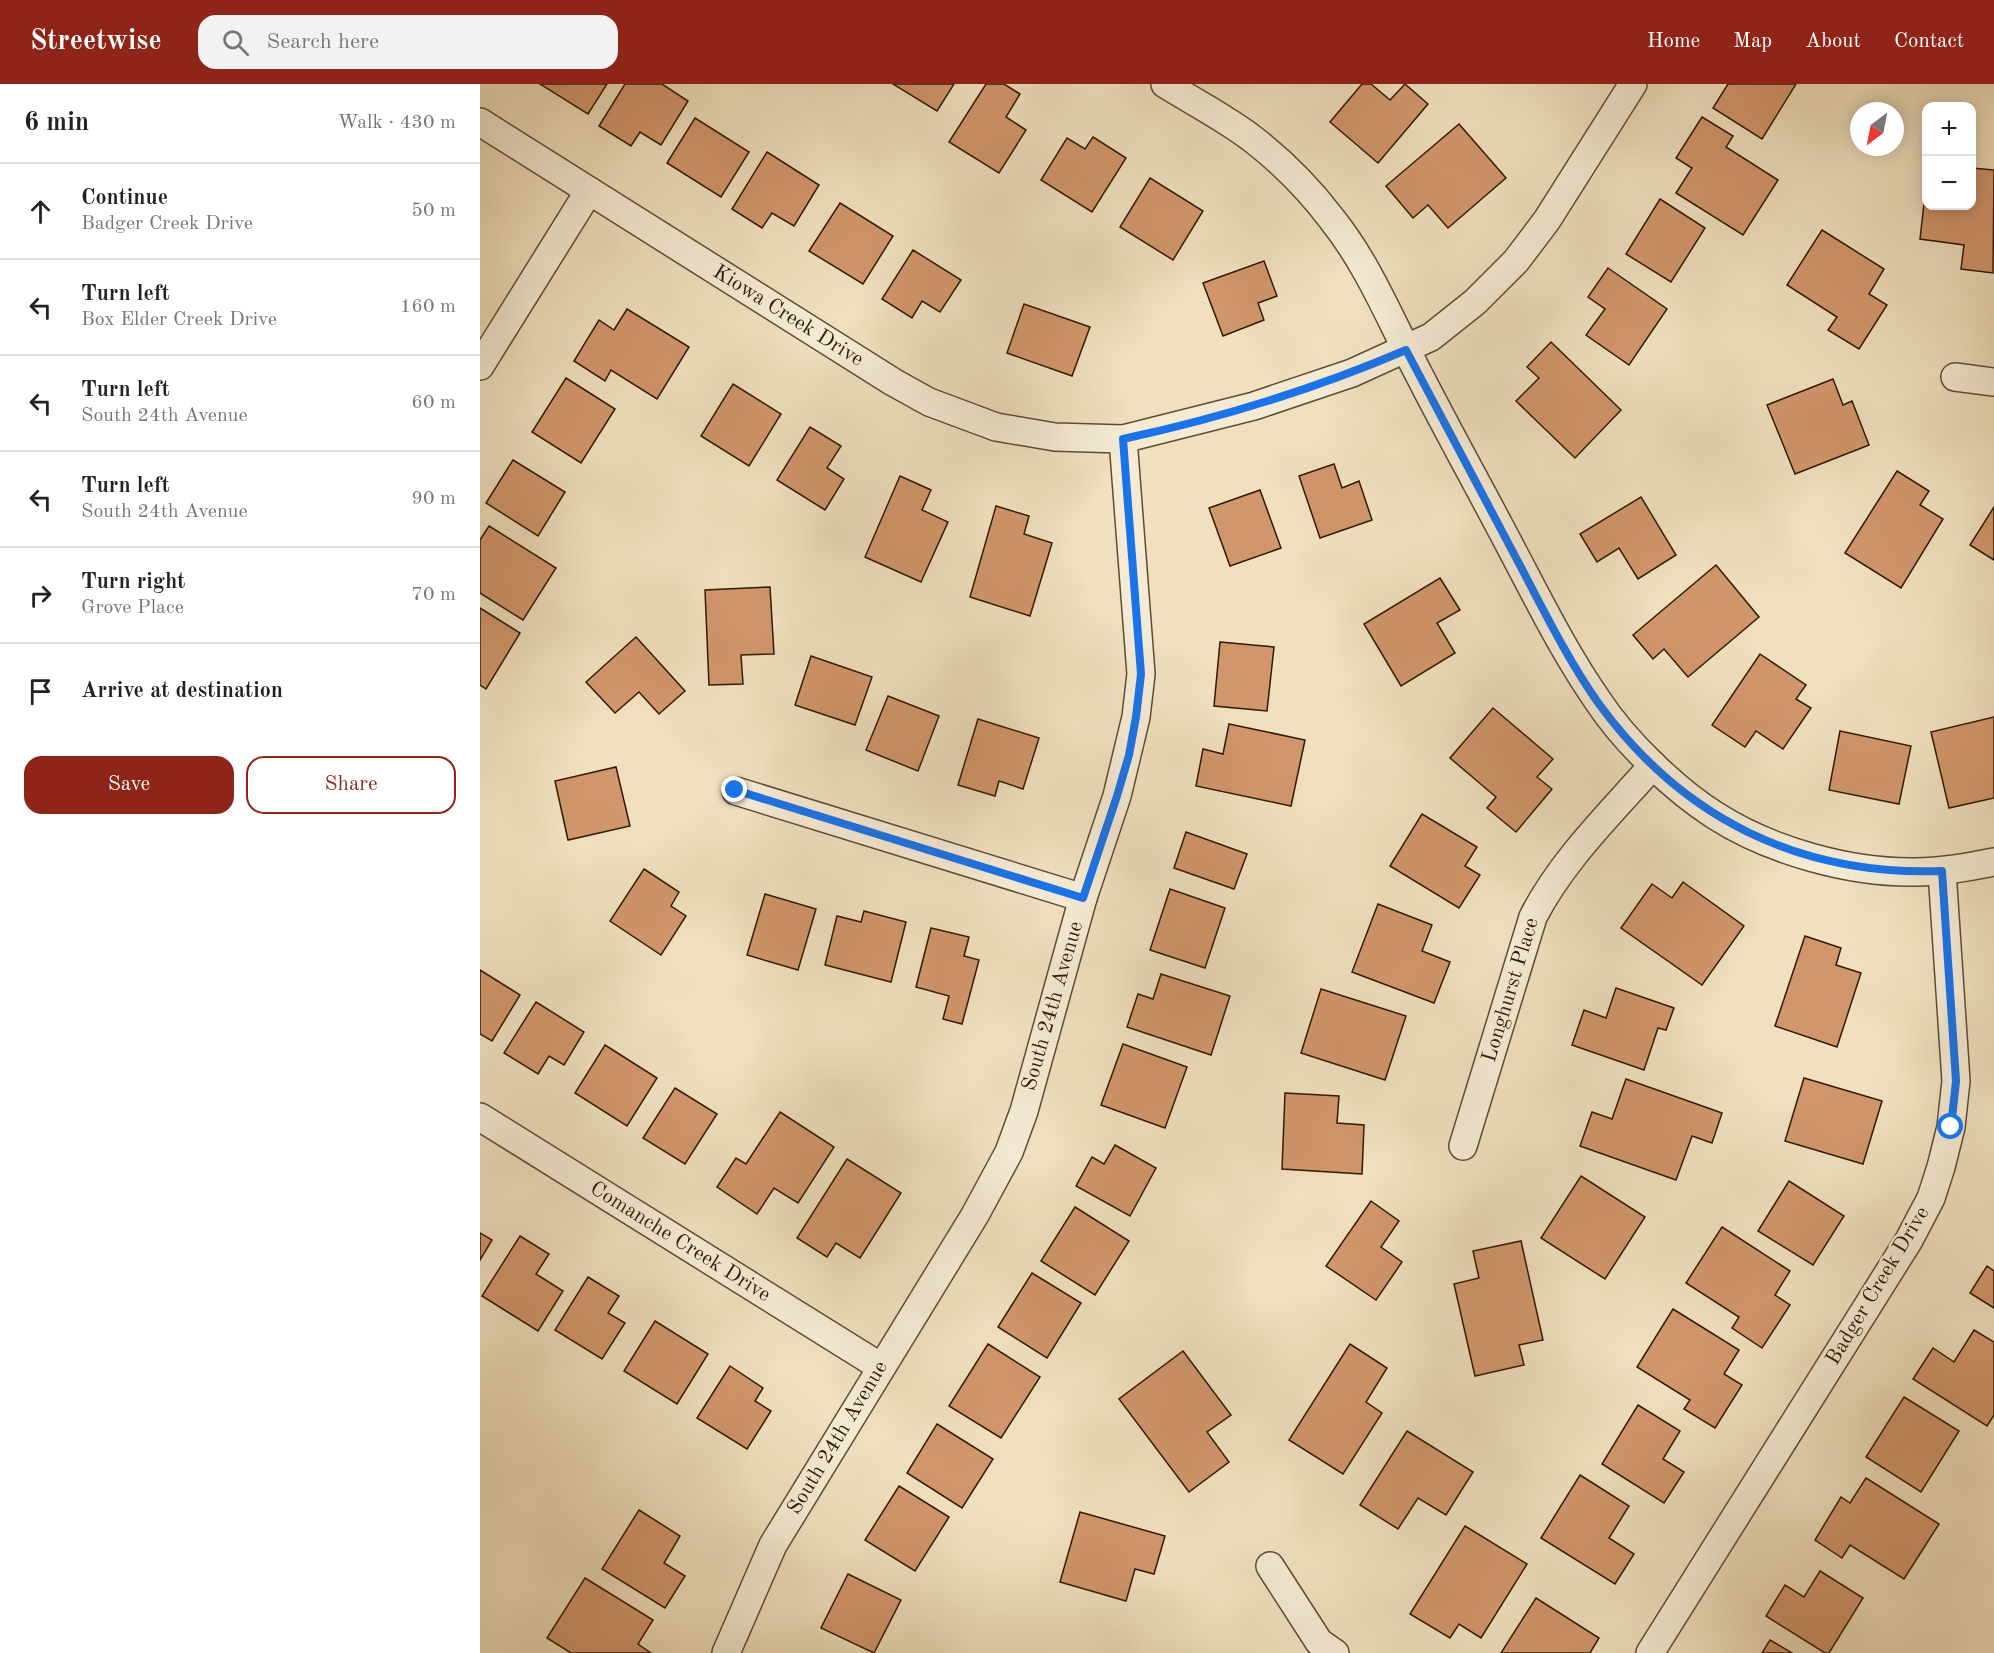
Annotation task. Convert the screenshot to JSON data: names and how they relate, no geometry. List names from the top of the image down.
{
  "streets": {
    "street": [
      "Kiowa Creek Drive",
      "Longhurst Place",
      "South 24th Avenue",
      "Comanche Creek Drive",
      "Badger Creek Drive"
    ]
  },
  "crossings": [
    ["Kiowa Creek Drive", "South 24th Avenue"],
    ["South 24th Avenue", "Comanche Creek Drive"]
  ],
  "north": "bottom left",
  "page": {
    "header": "Streetwise",
    "search": "Search here",
    "nav": [
      "Home",
      "Map",
      "About",
      "Contact"
    ],
    "heading": ["6 min", "Walk · 430 m"],
    "map_buttons": ["+", "−"],
    "list": [
      ["Continue", "Badger Creek Drive", "50 m"],
      ["Turn left", "Box Elder Creek Drive", "160 m"],
      ["Turn left", "South 24th Avenue", "60 m"],
      ["Turn left", "South 24th Avenue", "90 m"],
      ["Turn right", "Grove Place", "70 m"],
      "Arrive at destination"
    ],
    "buttons": ["Save", "Share"]
  }
}
